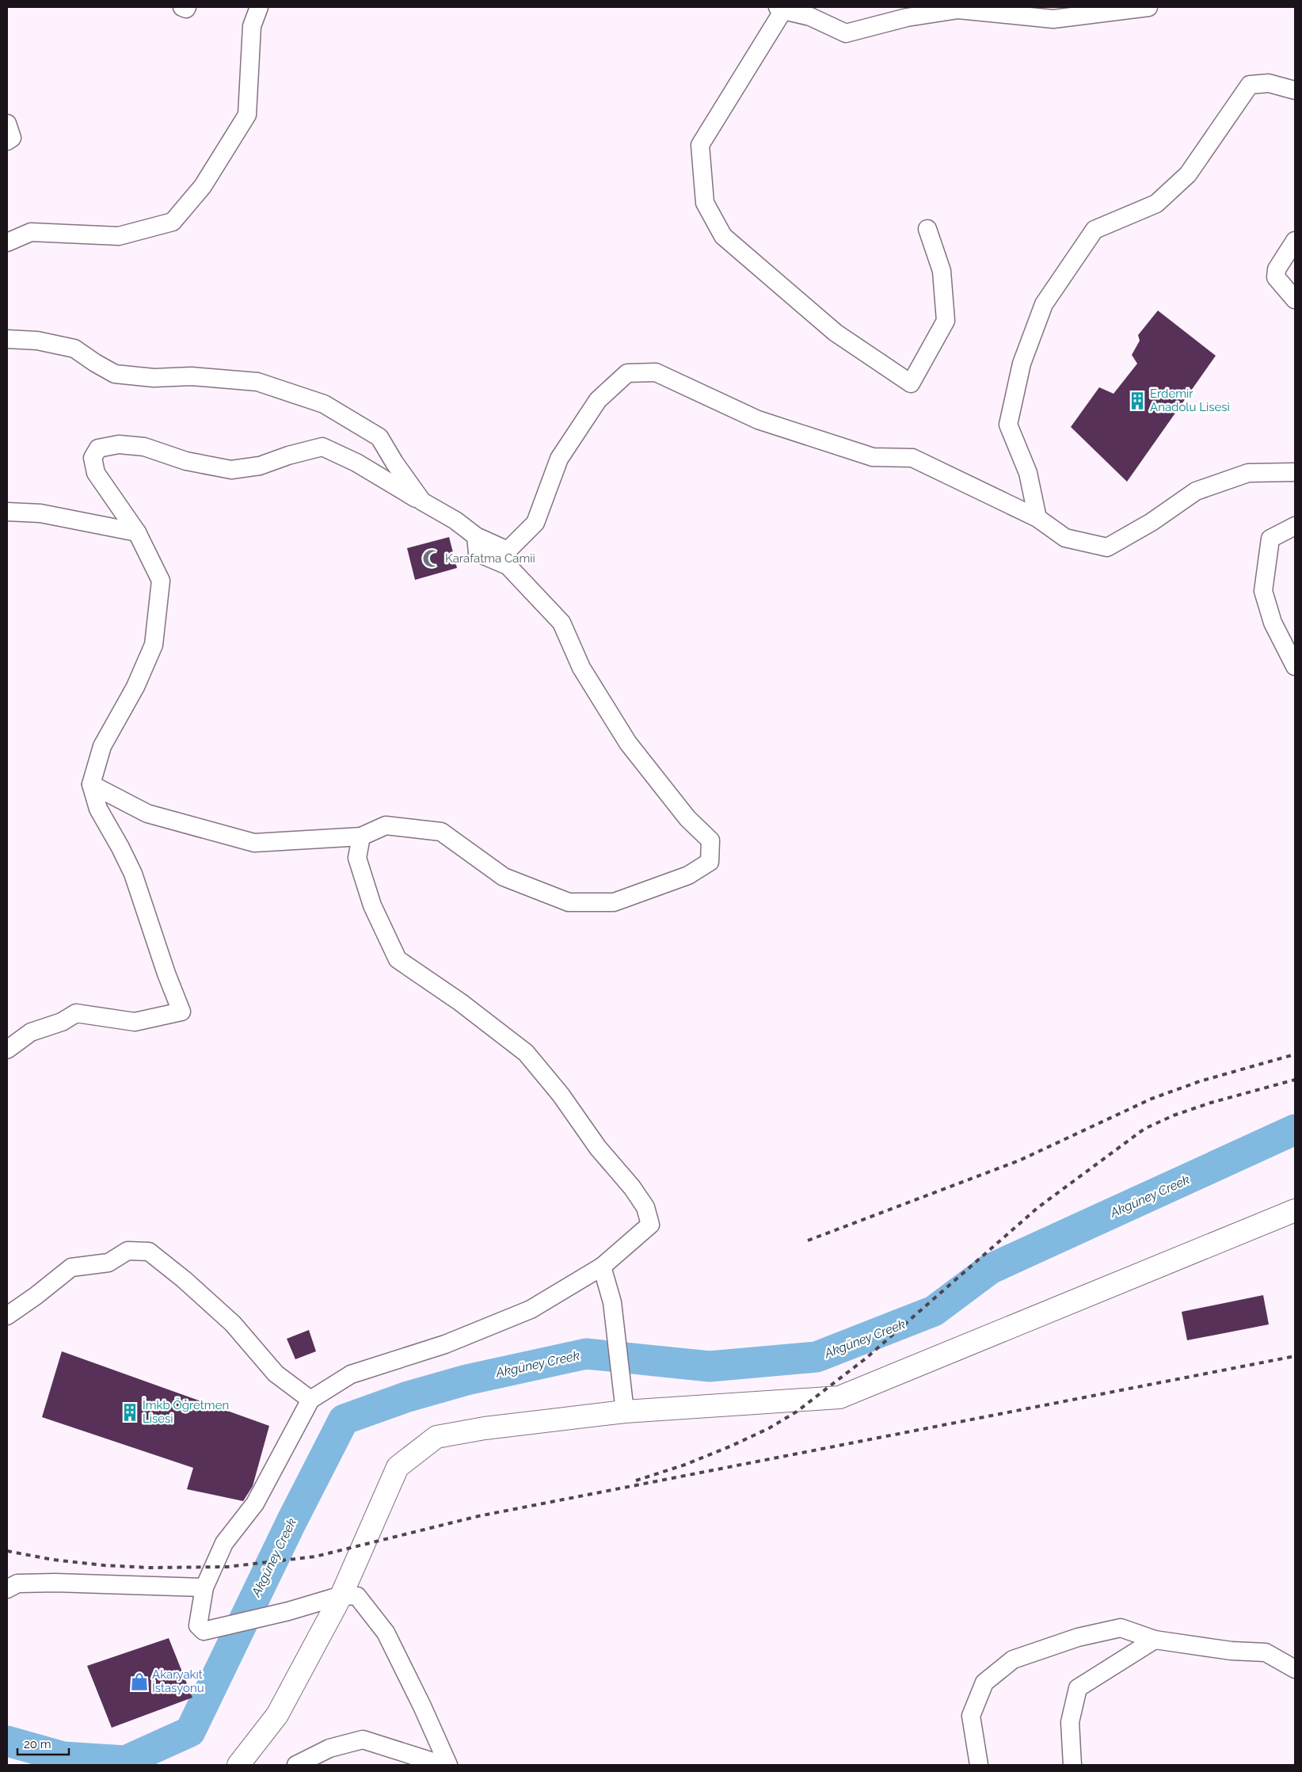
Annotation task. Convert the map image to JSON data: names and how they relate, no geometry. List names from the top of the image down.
{
  "water": ["Akgüney Creek"],
  "places": {
    "building": ["Erdemir Anadolu Lisesi", "İmkb Öğretmen Lisesi"],
    "mosque": ["Karafatma Camii"],
    "shop": ["Akaryakıt İstasyonu"]
  },
  "scale_bar": "20 m"
}
